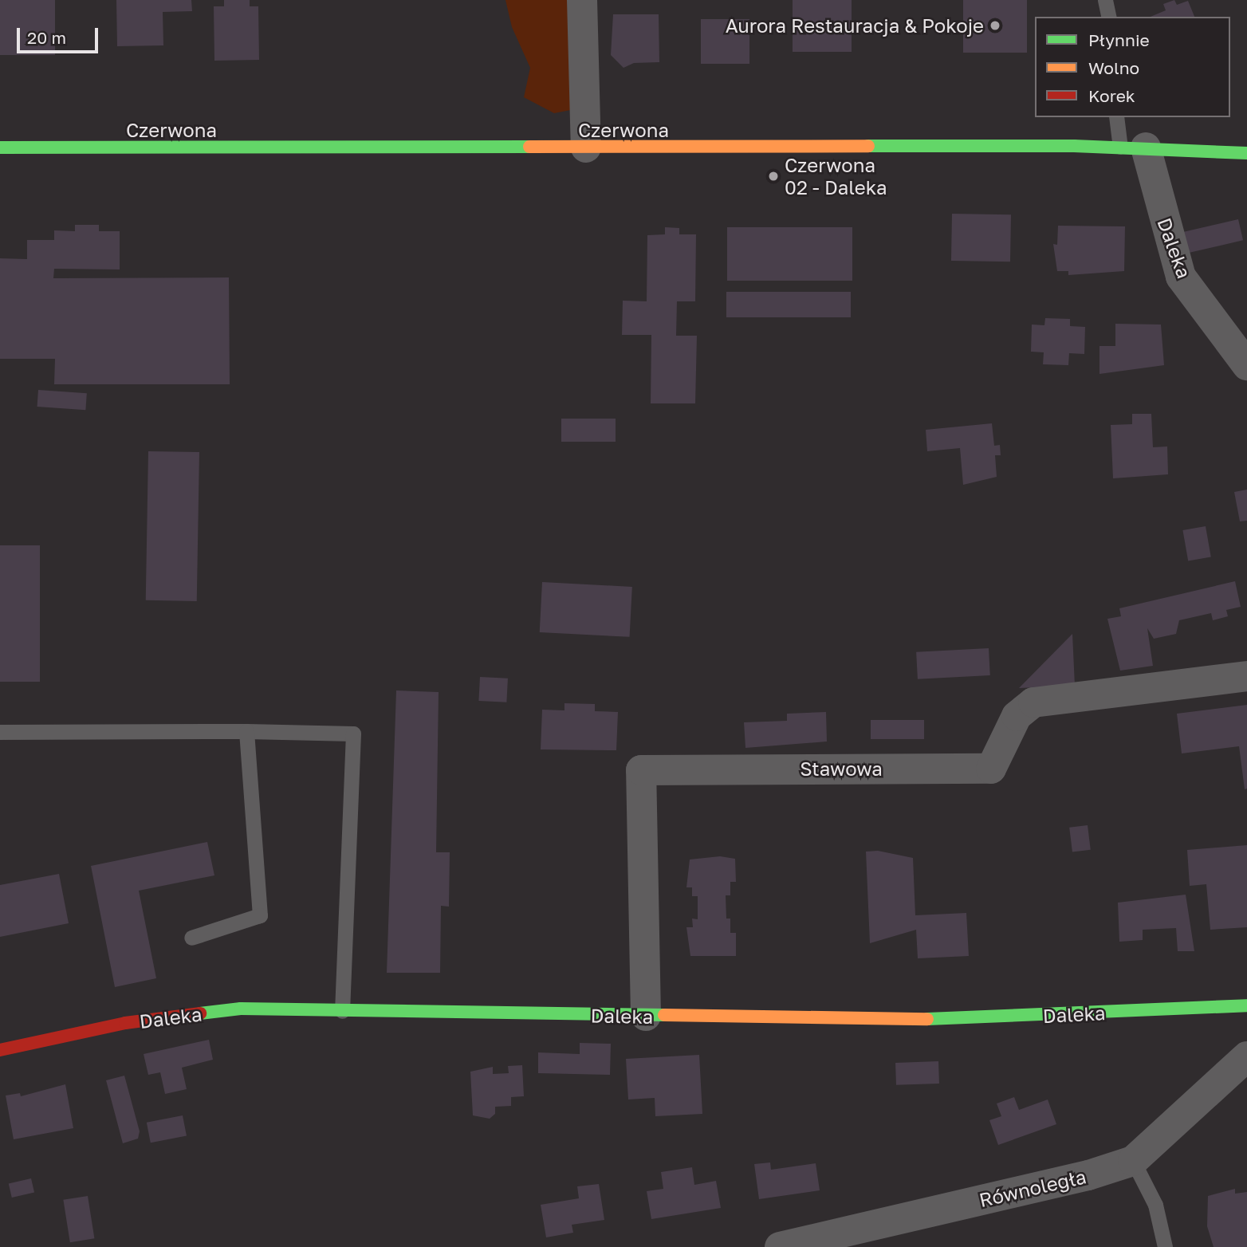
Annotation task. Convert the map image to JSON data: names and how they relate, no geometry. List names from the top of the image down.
{
  "streets": {
    "street": [
      "Czerwona",
      "Daleka",
      "Stawowa",
      "Równoległa"
    ]
  },
  "crossings": [
    ["Czerwona", "Daleka"],
    ["Daleka", "Stawowa"]
  ],
  "places": ["Aurora Restauracja & Pokoje", "Czerwona 02 - Daleka"],
  "legend": ["Płynnie", "Wolno", "Korek"],
  "scale_bar": "20 m"
}
